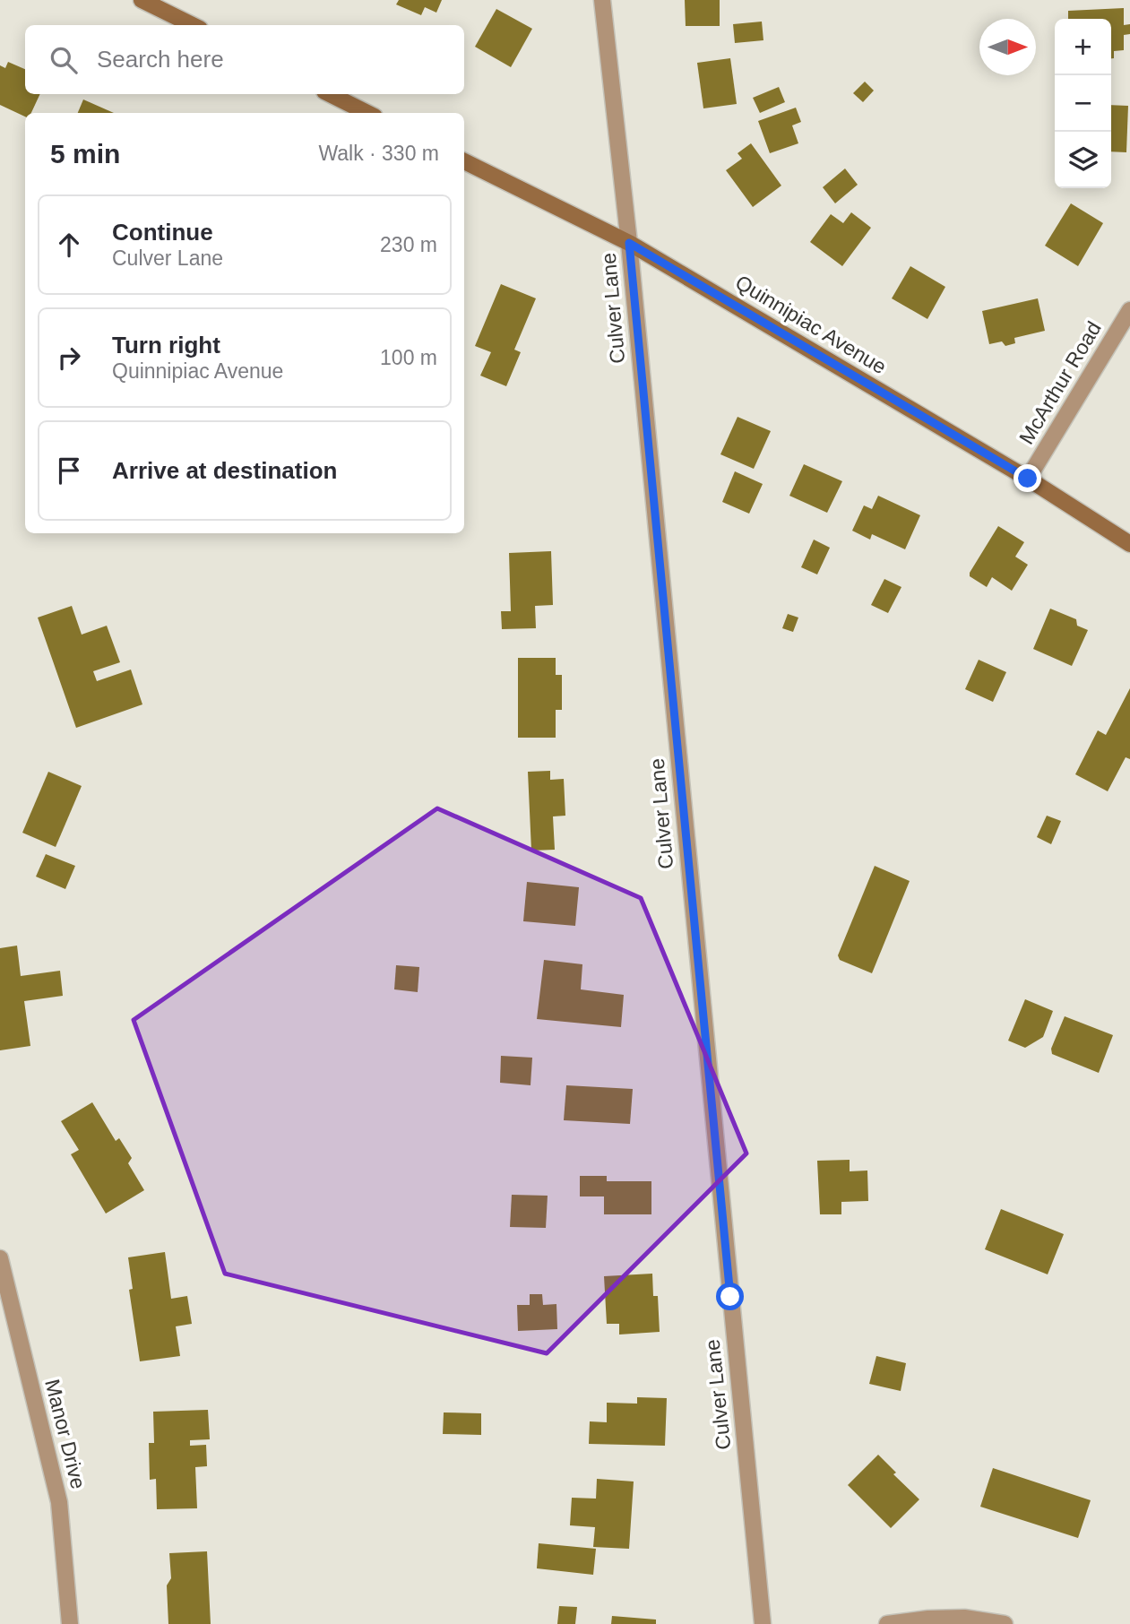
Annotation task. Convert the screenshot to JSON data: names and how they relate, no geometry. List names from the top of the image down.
{
  "streets": {
    "main road": ["Quinnipiac Avenue"],
    "street": ["Culver Lane", "McArthur Road", "Manor Drive"]
  },
  "crossings": [
    ["Culver Lane", "Quinnipiac Avenue"],
    ["Quinnipiac Avenue", "McArthur Road"]
  ],
  "north": "right",
  "page": {
    "map_buttons": ["+", "−"],
    "search": "Search here",
    "heading": ["5 min", "Walk · 330 m"],
    "list": [
      ["Continue", "Culver Lane", "230 m"],
      ["Turn right", "Quinnipiac Avenue", "100 m"],
      "Arrive at destination"
    ]
  }
}
